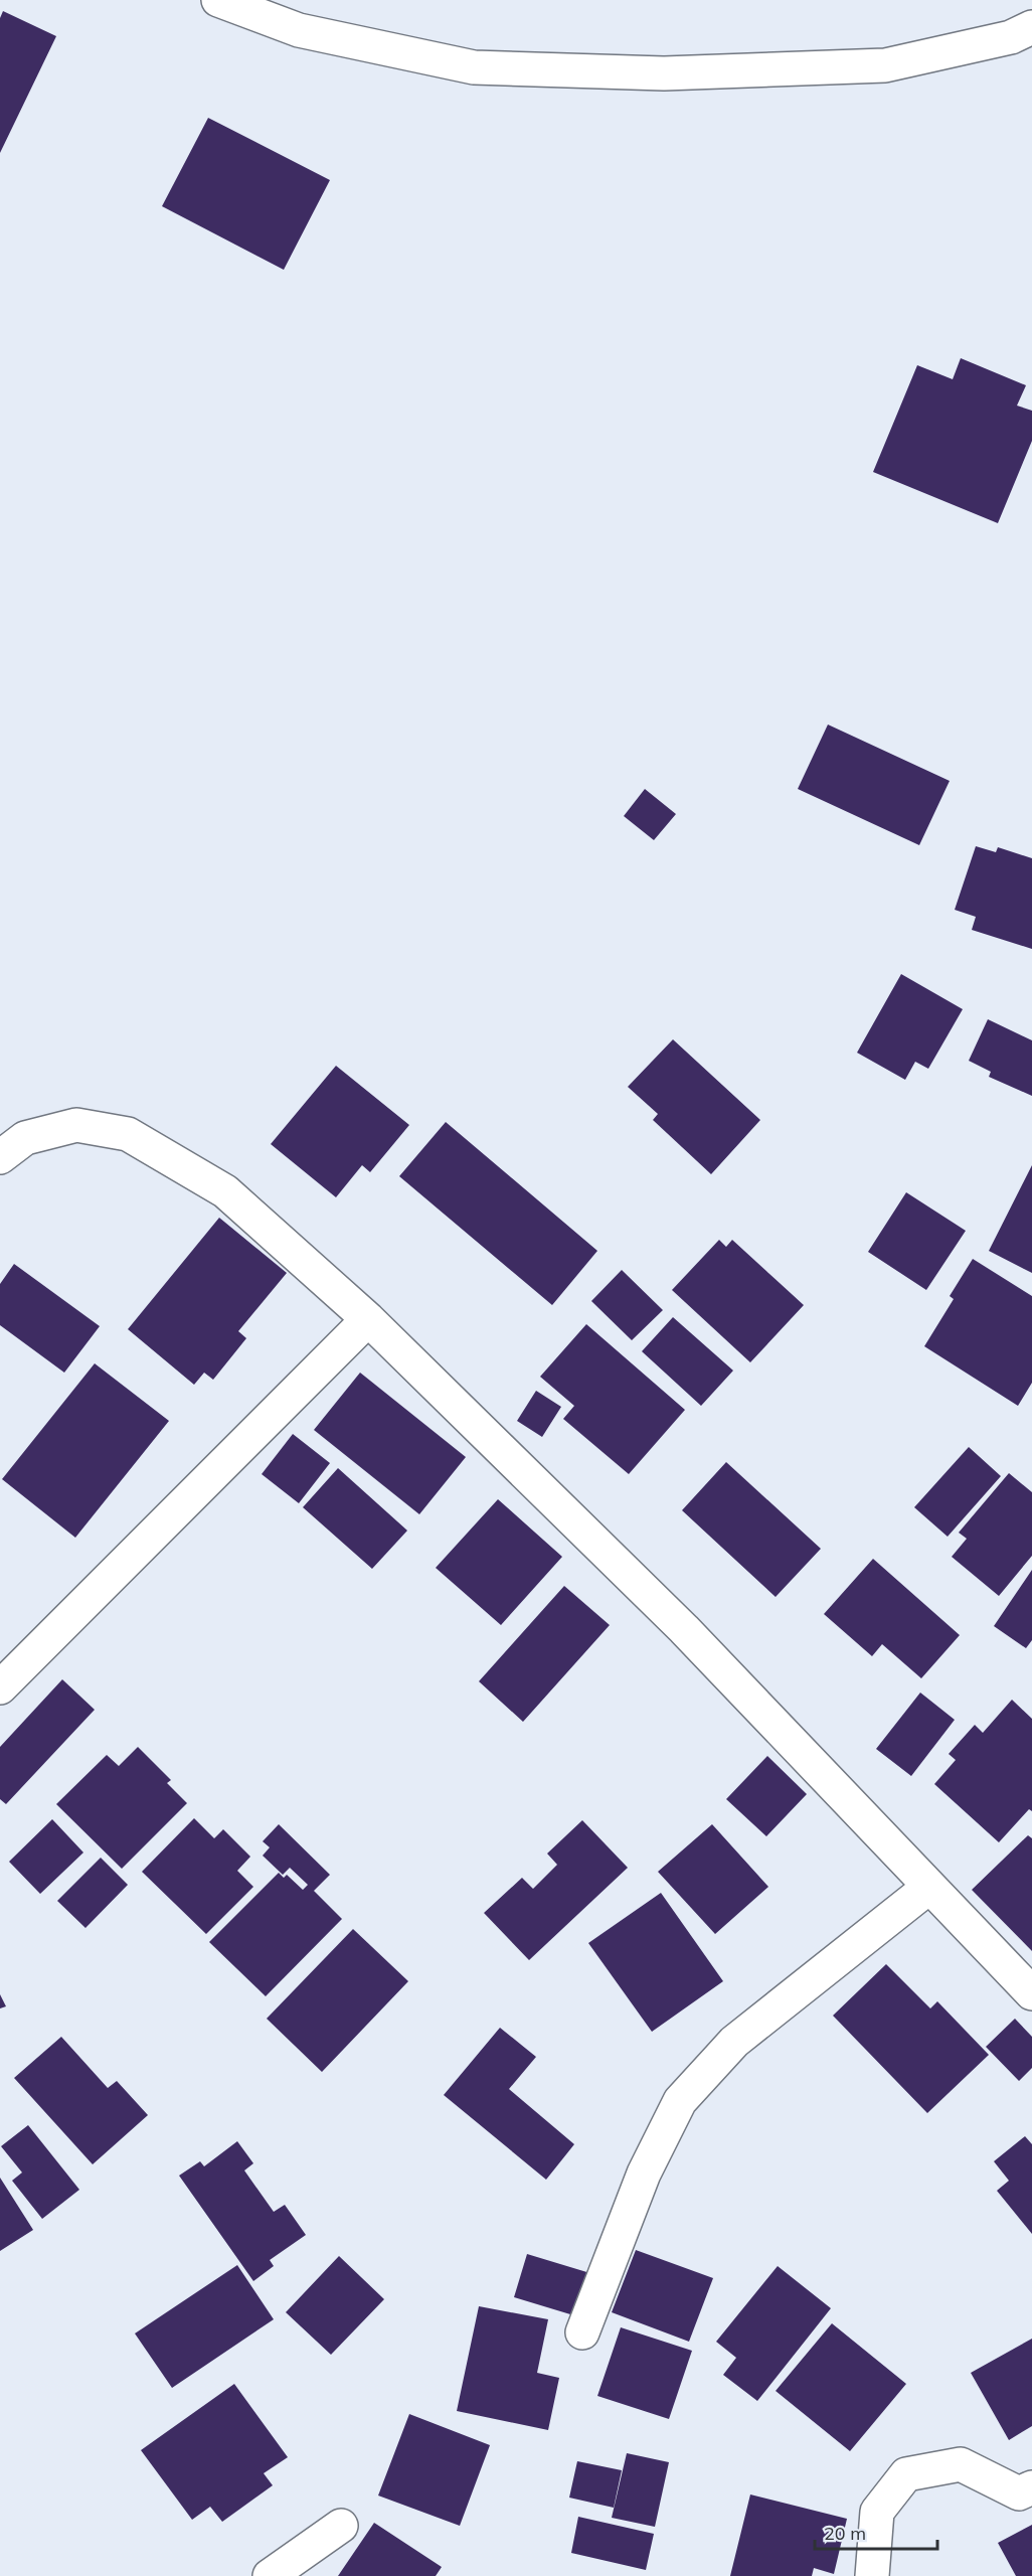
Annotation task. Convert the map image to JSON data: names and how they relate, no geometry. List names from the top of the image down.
{
  "scale_bar": "20 m"
}
